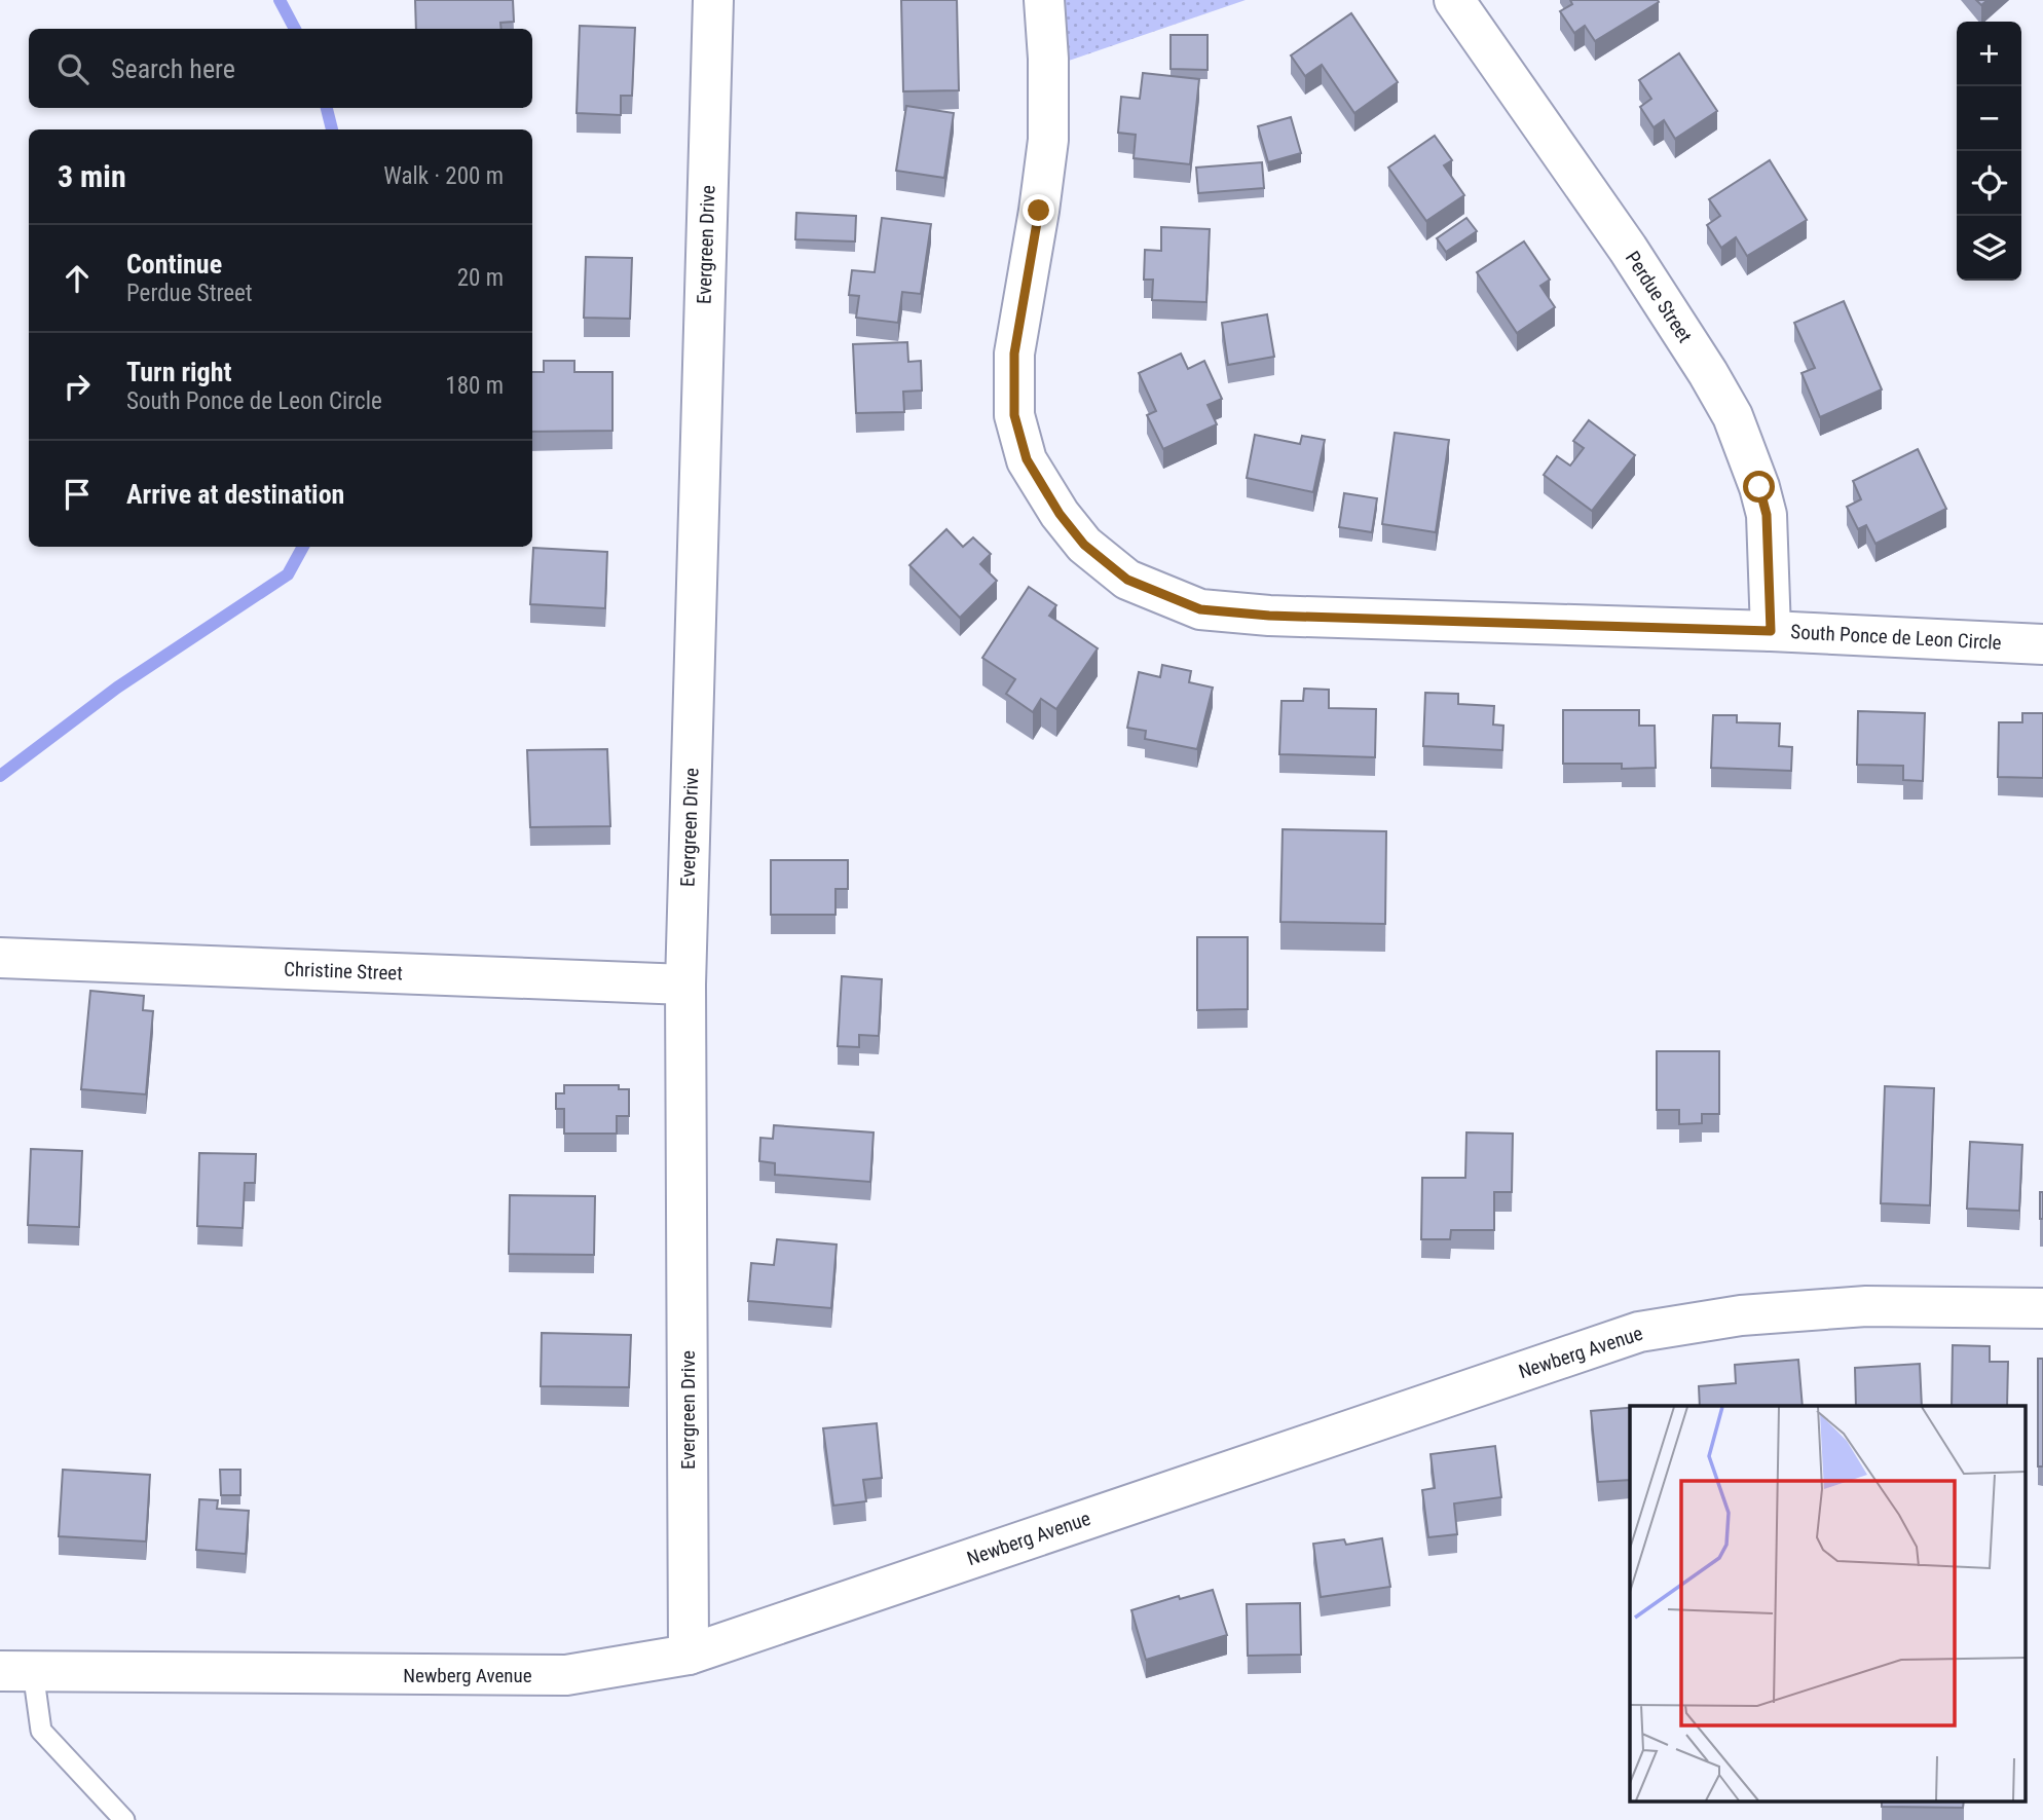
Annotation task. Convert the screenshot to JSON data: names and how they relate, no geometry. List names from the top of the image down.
{
  "streets": {
    "street": [
      "Evergreen Drive",
      "Perdue Street",
      "South Ponce de Leon Circle",
      "Christine Street",
      "Newberg Avenue"
    ]
  },
  "crossings": [
    ["Evergreen Drive", "Christine Street"],
    ["Evergreen Drive", "Newberg Avenue"],
    ["Perdue Street", "South Ponce de Leon Circle"]
  ],
  "page": {
    "map_buttons": ["+", "−"],
    "search": "Search here",
    "heading": ["3 min", "Walk · 200 m"],
    "list": [
      ["Continue", "Perdue Street", "20 m"],
      ["Turn right", "South Ponce de Leon Circle", "180 m"],
      "Arrive at destination"
    ]
  }
}
